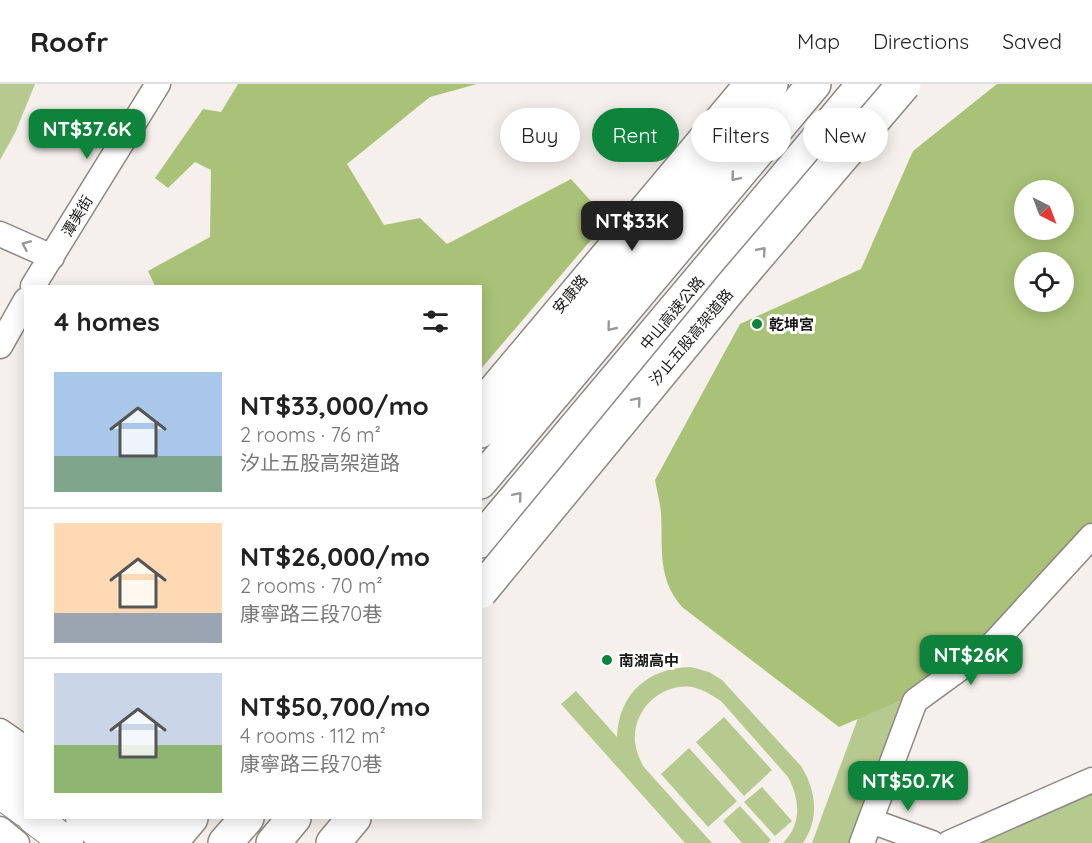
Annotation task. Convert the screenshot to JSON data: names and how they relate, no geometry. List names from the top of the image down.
{
  "streets": {
    "highway": ["中山高速公路", "汐止五股高架道路"],
    "street": ["潭美街", "安康路"]
  },
  "places": ["乾坤宮", "南湖高中"],
  "north": "bottom right",
  "page": {
    "header": "Roofr",
    "nav": ["Map", "Directions", "Saved"],
    "chip": [
      "Buy",
      "Rent",
      "Filters",
      "New"
    ],
    "price": [
      "NT$37.6K",
      "NT$33K",
      "NT$26K",
      "NT$50.7K"
    ],
    "heading": "4 homes",
    "list": [
      {
        "name": "NT$33,000/mo",
        "note": "2 rooms · 76 m² · 汐止五股高架道路"
      },
      {
        "name": "NT$26,000/mo",
        "note": "2 rooms · 70 m² · 康寧路三段70巷"
      },
      {
        "name": "NT$50,700/mo",
        "note": "4 rooms · 112 m² · 康寧路三段70巷"
      }
    ]
  }
}
